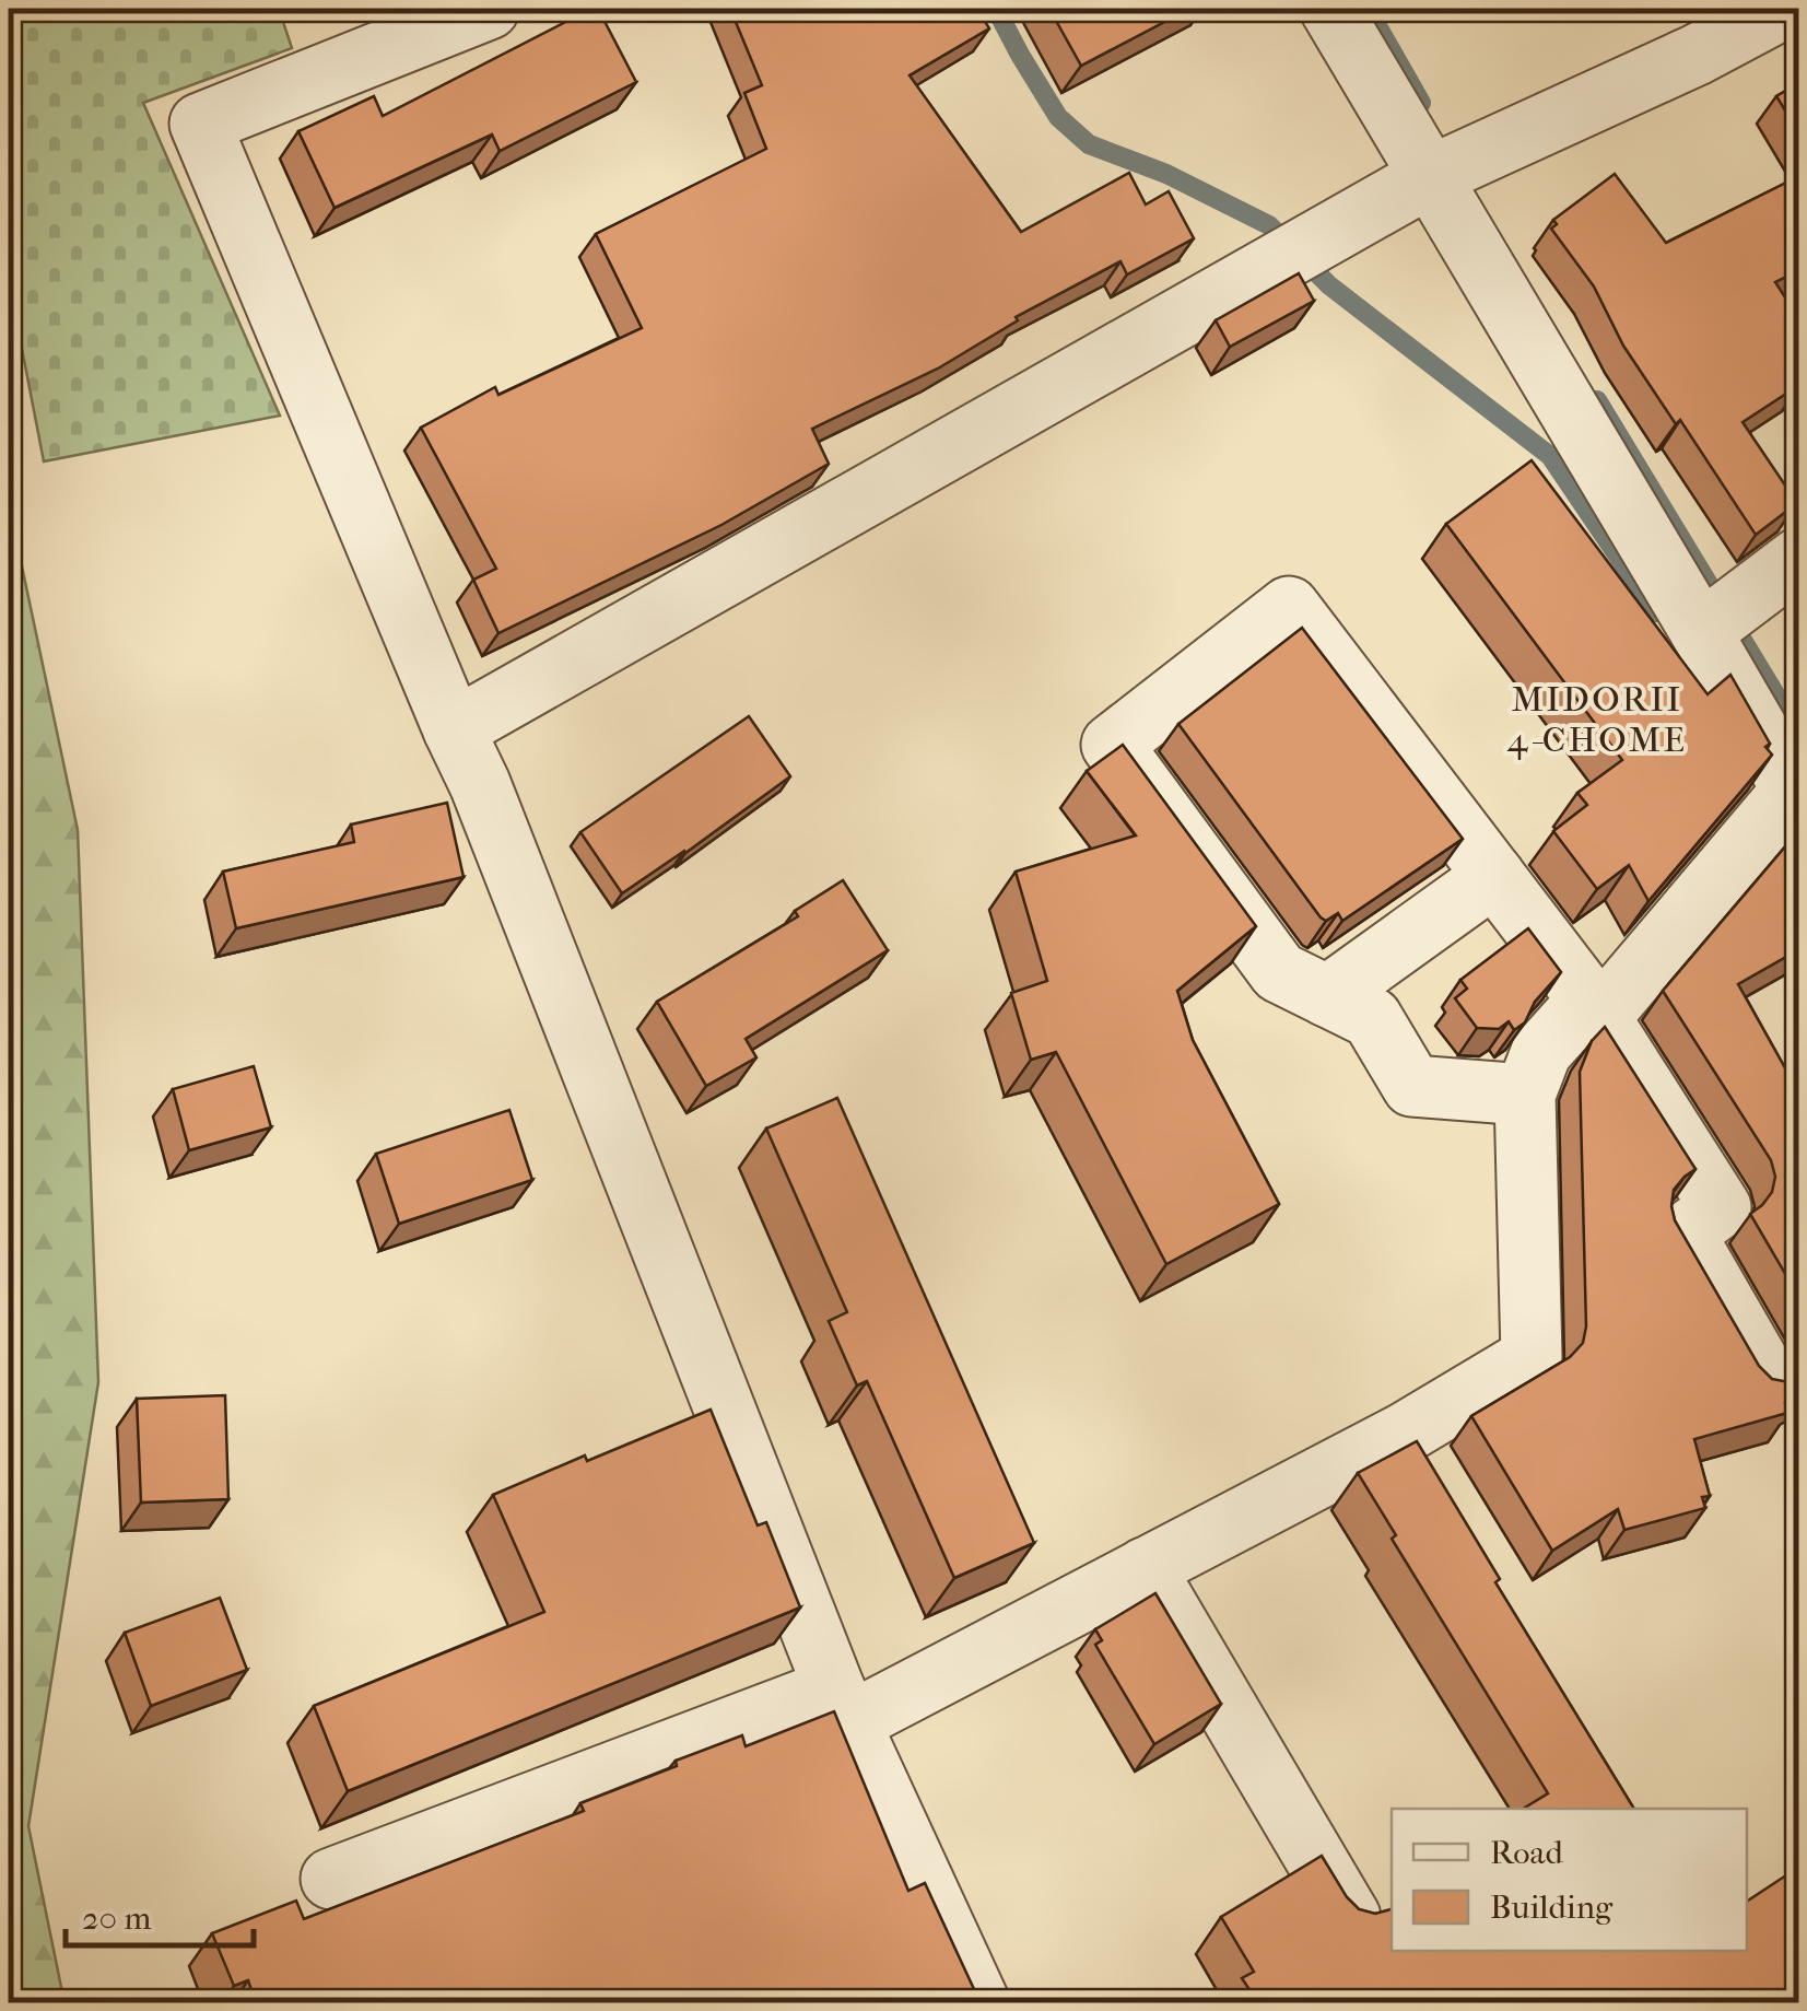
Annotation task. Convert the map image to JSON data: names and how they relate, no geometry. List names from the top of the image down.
{
  "districts": ["MIDORII 4-CHOME"],
  "legend": ["Road", "Building"],
  "scale_bar": "20 m"
}
